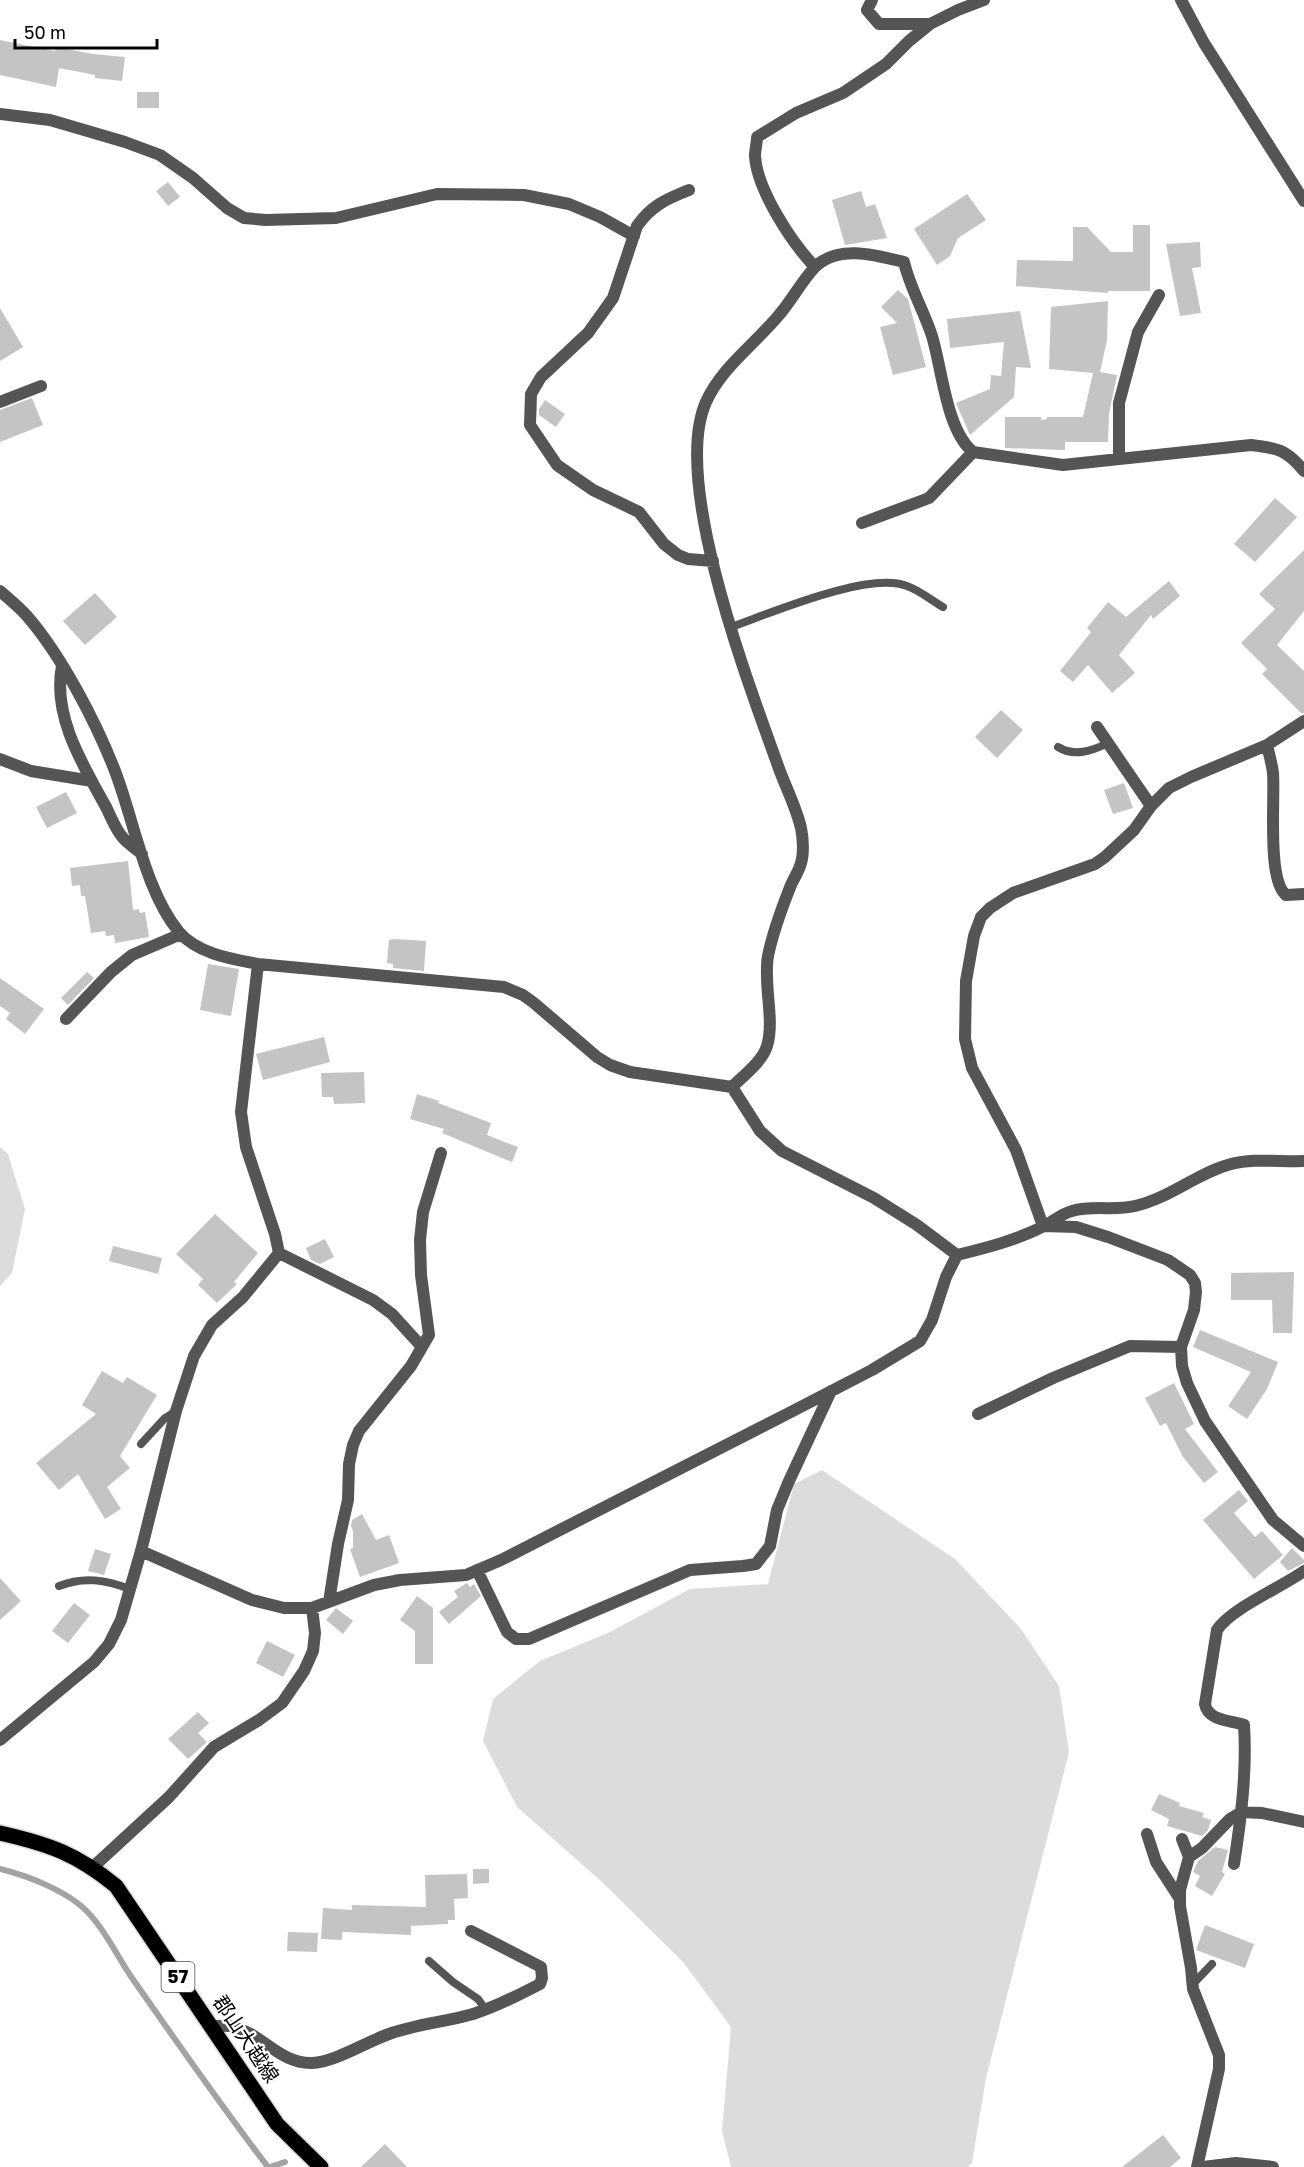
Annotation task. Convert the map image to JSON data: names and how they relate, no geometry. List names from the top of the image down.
{
  "streets": {
    "main road": ["57", "郡山大越線"]
  },
  "scale_bar": "50 m"
}
